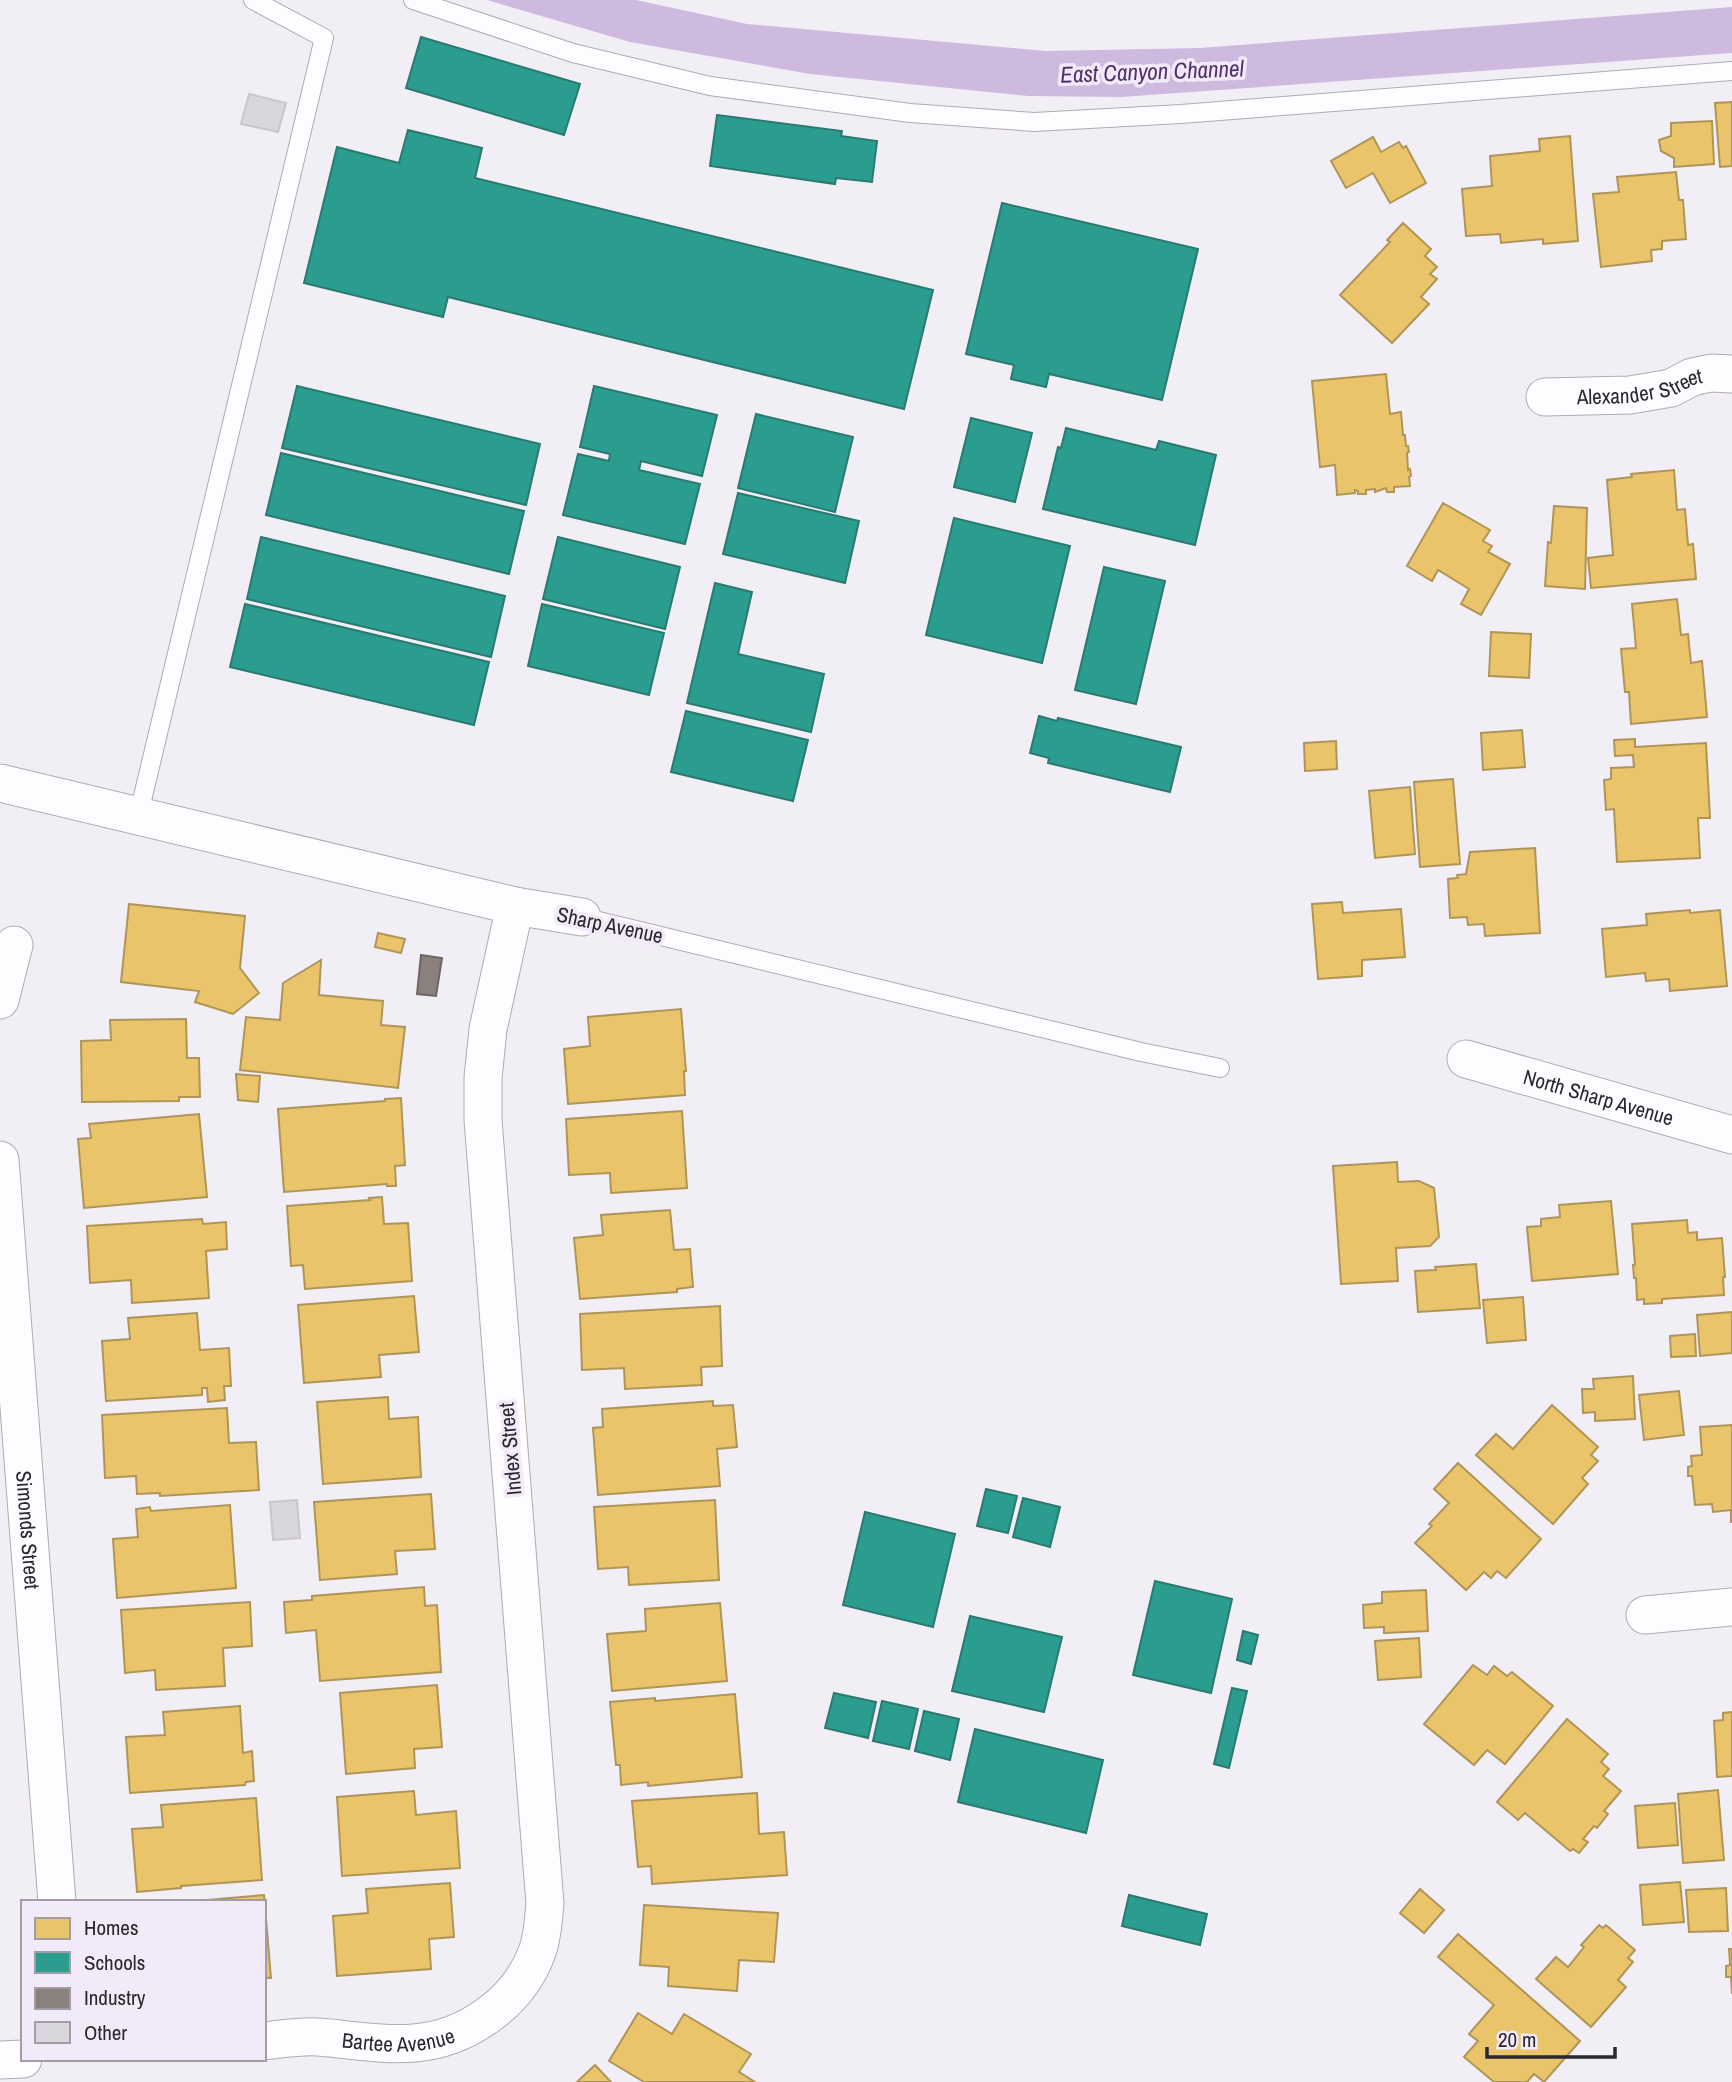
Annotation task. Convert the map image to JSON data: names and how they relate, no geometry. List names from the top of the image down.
{
  "streets": {
    "street": [
      "Alexander Street",
      "Sharp Avenue",
      "North Sharp Avenue",
      "Index Street",
      "Simonds Street",
      "Bartee Avenue"
    ]
  },
  "crossings": [
    ["Sharp Avenue", "Index Street"],
    ["Index Street", "Bartee Avenue"]
  ],
  "water": ["East Canyon Channel"],
  "legend": [
    "Homes",
    "Schools",
    "Industry",
    "Other"
  ],
  "scale_bar": "20 m"
}
